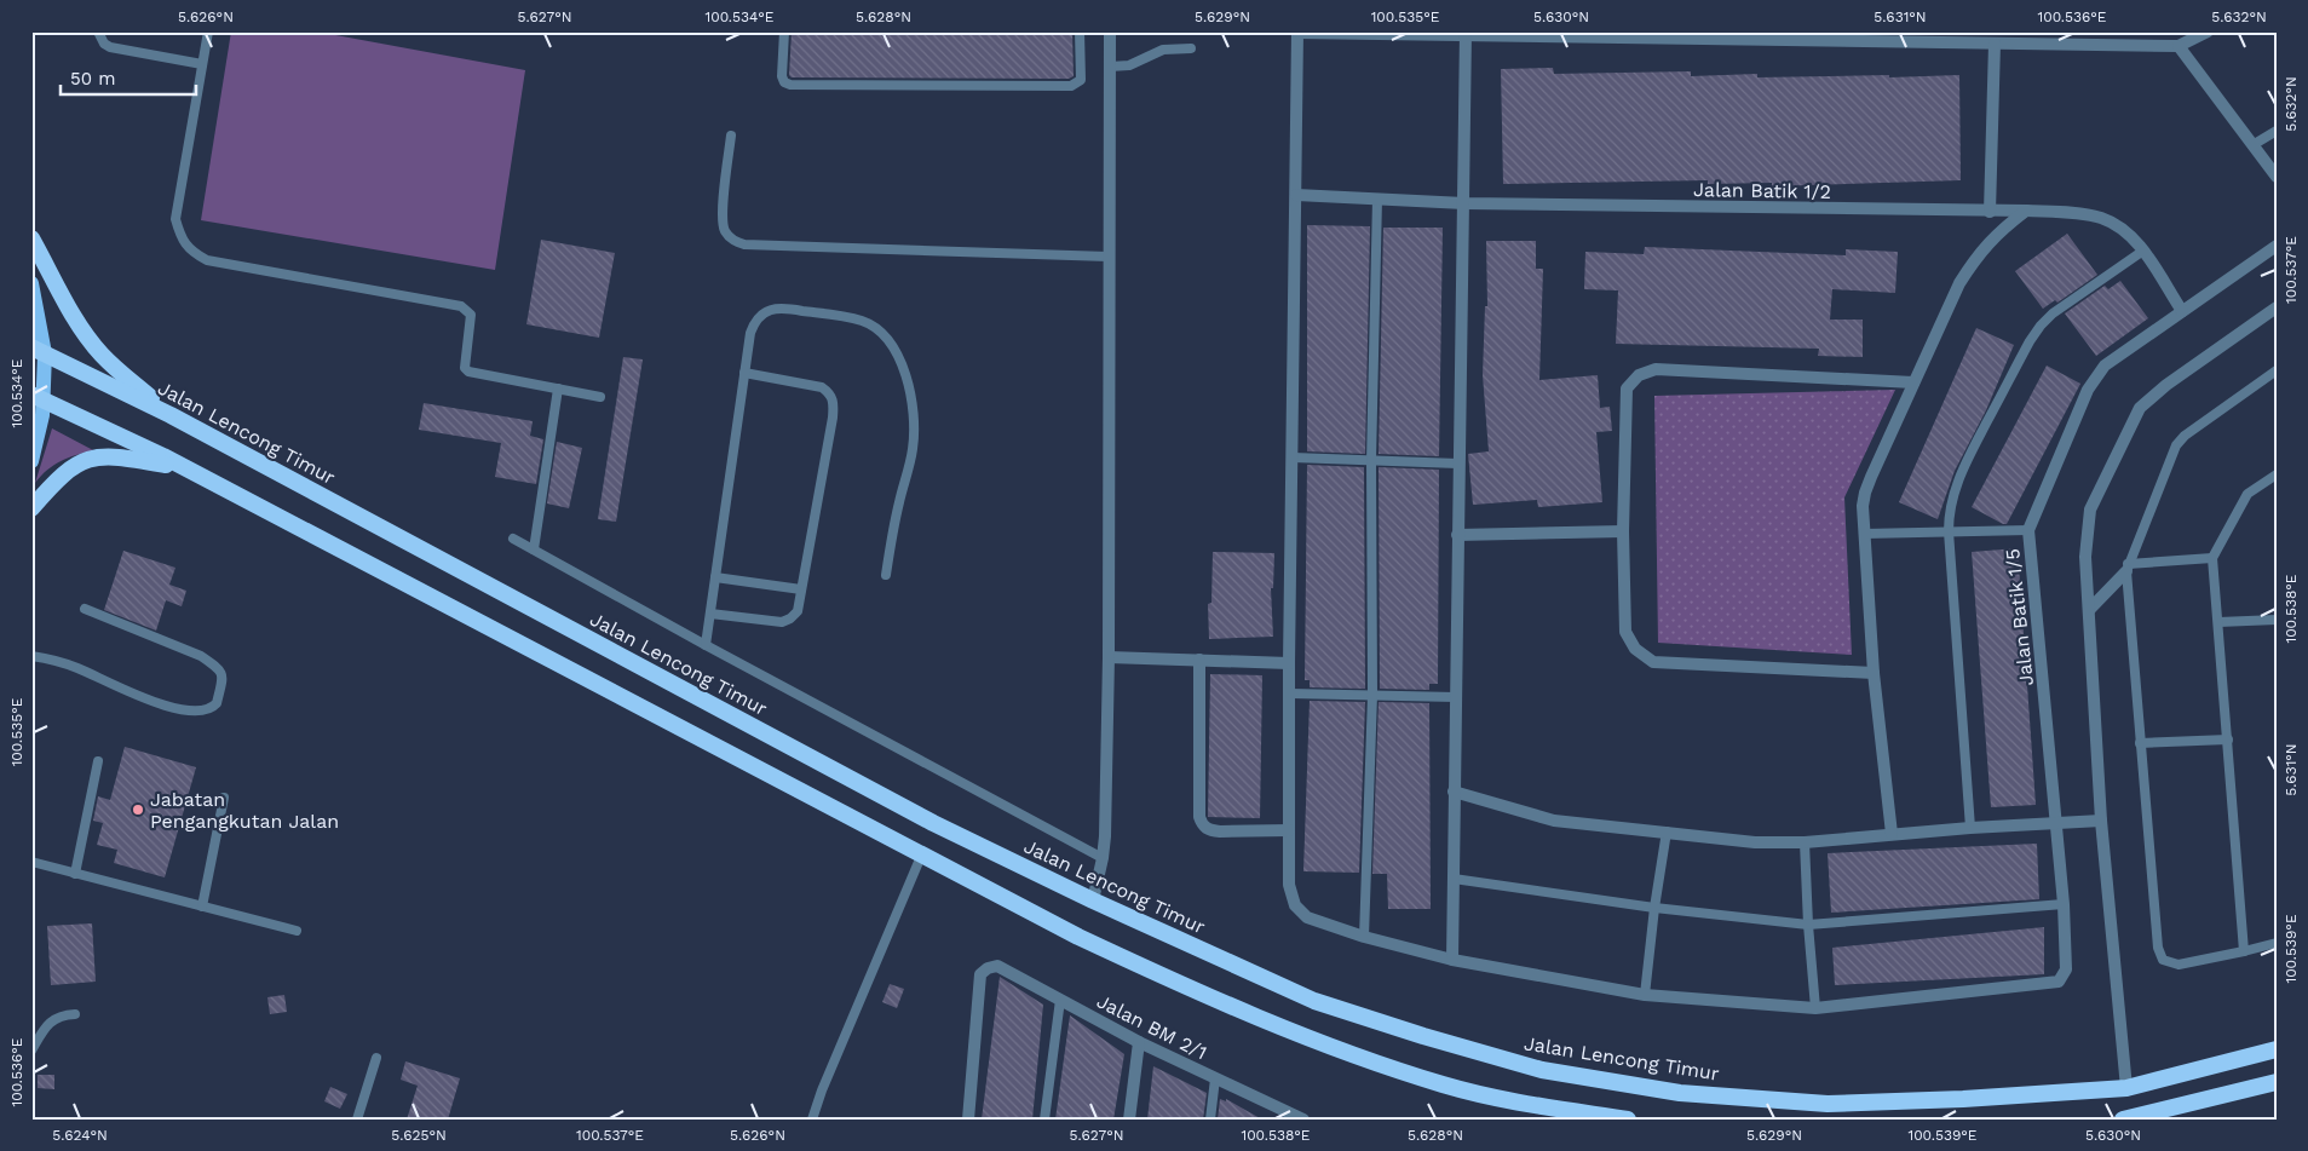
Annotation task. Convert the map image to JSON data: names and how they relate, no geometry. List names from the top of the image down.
{
  "streets": {
    "highway": ["Jalan Lencong Timur"],
    "street": ["Jalan Batik 1/2", "Jalan Batik 1/5", "Jalan BM 2/1"]
  },
  "crossings": [
    ["Jalan Batik 1/2", "Jalan Batik 1/5"]
  ],
  "places": ["Jabatan Pengangkutan Jalan"],
  "scale_bar": "50 m",
  "coordinates": [
    "5.626°N",
    "5.627°N",
    "100.534°E",
    "5.628°N",
    "5.629°N",
    "100.535°E",
    "5.630°N",
    "5.631°N",
    "100.536°E",
    "5.632°N",
    "100.537°E",
    "100.538°E",
    "100.539°E",
    "5.624°N",
    "5.625°N"
  ]
}
